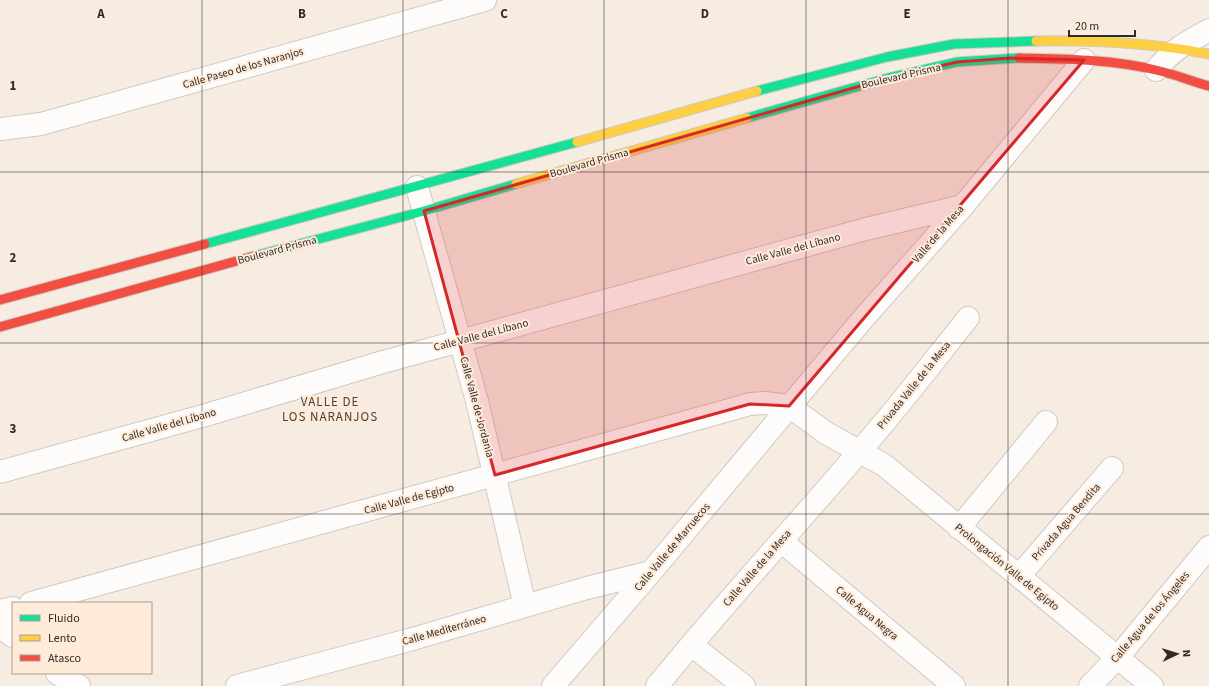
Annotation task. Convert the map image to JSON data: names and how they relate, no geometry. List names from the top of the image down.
{
  "streets": {
    "street": [
      "Calle Paseo de los Naranjos",
      "Boulevard Prisma",
      "Valle de la Mesa",
      "Calle Valle del Líbano",
      "Privada Valle de la Mesa",
      "Calle Valle de Jordania",
      "Calle Valle de Egipto",
      "Privada Agua Bendita",
      "Calle Valle de Marruecos",
      "Prolongación Valle de Egipto",
      "Calle Valle de la Mesa",
      "Calle Agua Negra",
      "Calle Agua de los Ángeles",
      "Calle Mediterráneo"
    ]
  },
  "crossings": [
    ["Boulevard Prisma", "Valle de la Mesa"],
    ["Boulevard Prisma", "Calle Valle de Jordania"],
    ["Valle de la Mesa", "Calle Valle del Líbano"],
    ["Valle de la Mesa", "Calle Valle de Egipto"],
    ["Valle de la Mesa", "Calle Valle de Marruecos"],
    ["Valle de la Mesa", "Prolongación Valle de Egipto"],
    ["Calle Valle del Líbano", "Calle Valle de Jordania"],
    ["Privada Valle de la Mesa", "Prolongación Valle de Egipto"],
    ["Privada Valle de la Mesa", "Calle Valle de la Mesa"],
    ["Calle Valle de Jordania", "Calle Valle de Egipto"],
    ["Calle Valle de Jordania", "Calle Mediterráneo"],
    ["Calle Valle de Egipto", "Calle Valle de Marruecos"],
    ["Calle Valle de Egipto", "Prolongación Valle de Egipto"],
    ["Privada Agua Bendita", "Prolongación Valle de Egipto"],
    ["Calle Valle de Marruecos", "Prolongación Valle de Egipto"],
    ["Calle Valle de Marruecos", "Calle Mediterráneo"],
    ["Prolongación Valle de Egipto", "Calle Valle de la Mesa"],
    ["Prolongación Valle de Egipto", "Calle Agua de los Ángeles"],
    ["Calle Valle de la Mesa", "Calle Agua Negra"]
  ],
  "districts": ["VALLE DE LOS NARANJOS"],
  "legend": ["Fluido", "Lento", "Atasco"],
  "scale_bar": "20 m",
  "north": "right",
  "grid": {
    "columns": [
      "A",
      "B",
      "C",
      "D",
      "E"
    ],
    "rows": ["1", "2", "3"]
  }
}
